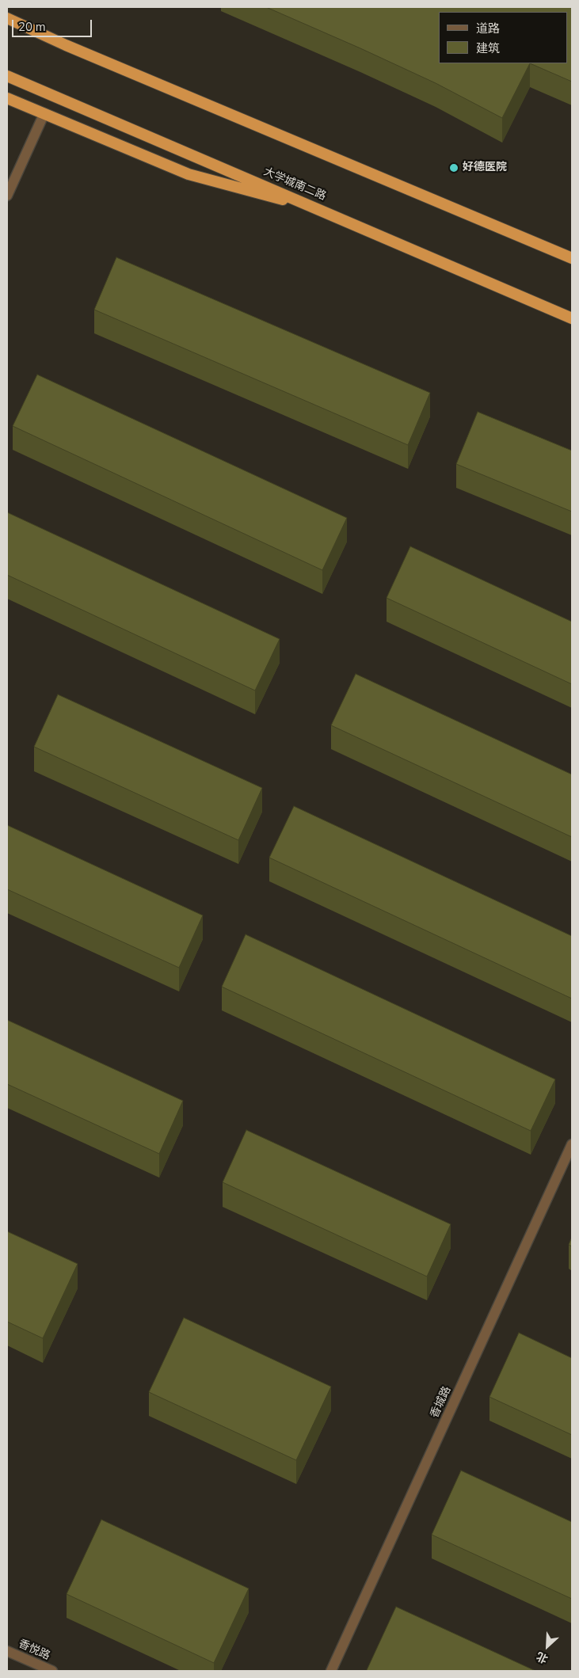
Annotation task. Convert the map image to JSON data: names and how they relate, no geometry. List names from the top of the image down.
{
  "streets": {
    "highway": ["大学城南二路"],
    "street": ["香城路", "香悦路"]
  },
  "places": ["好德医院"],
  "legend": ["道路", "建筑"],
  "scale_bar": "20 m",
  "north": "bottom left"
}
